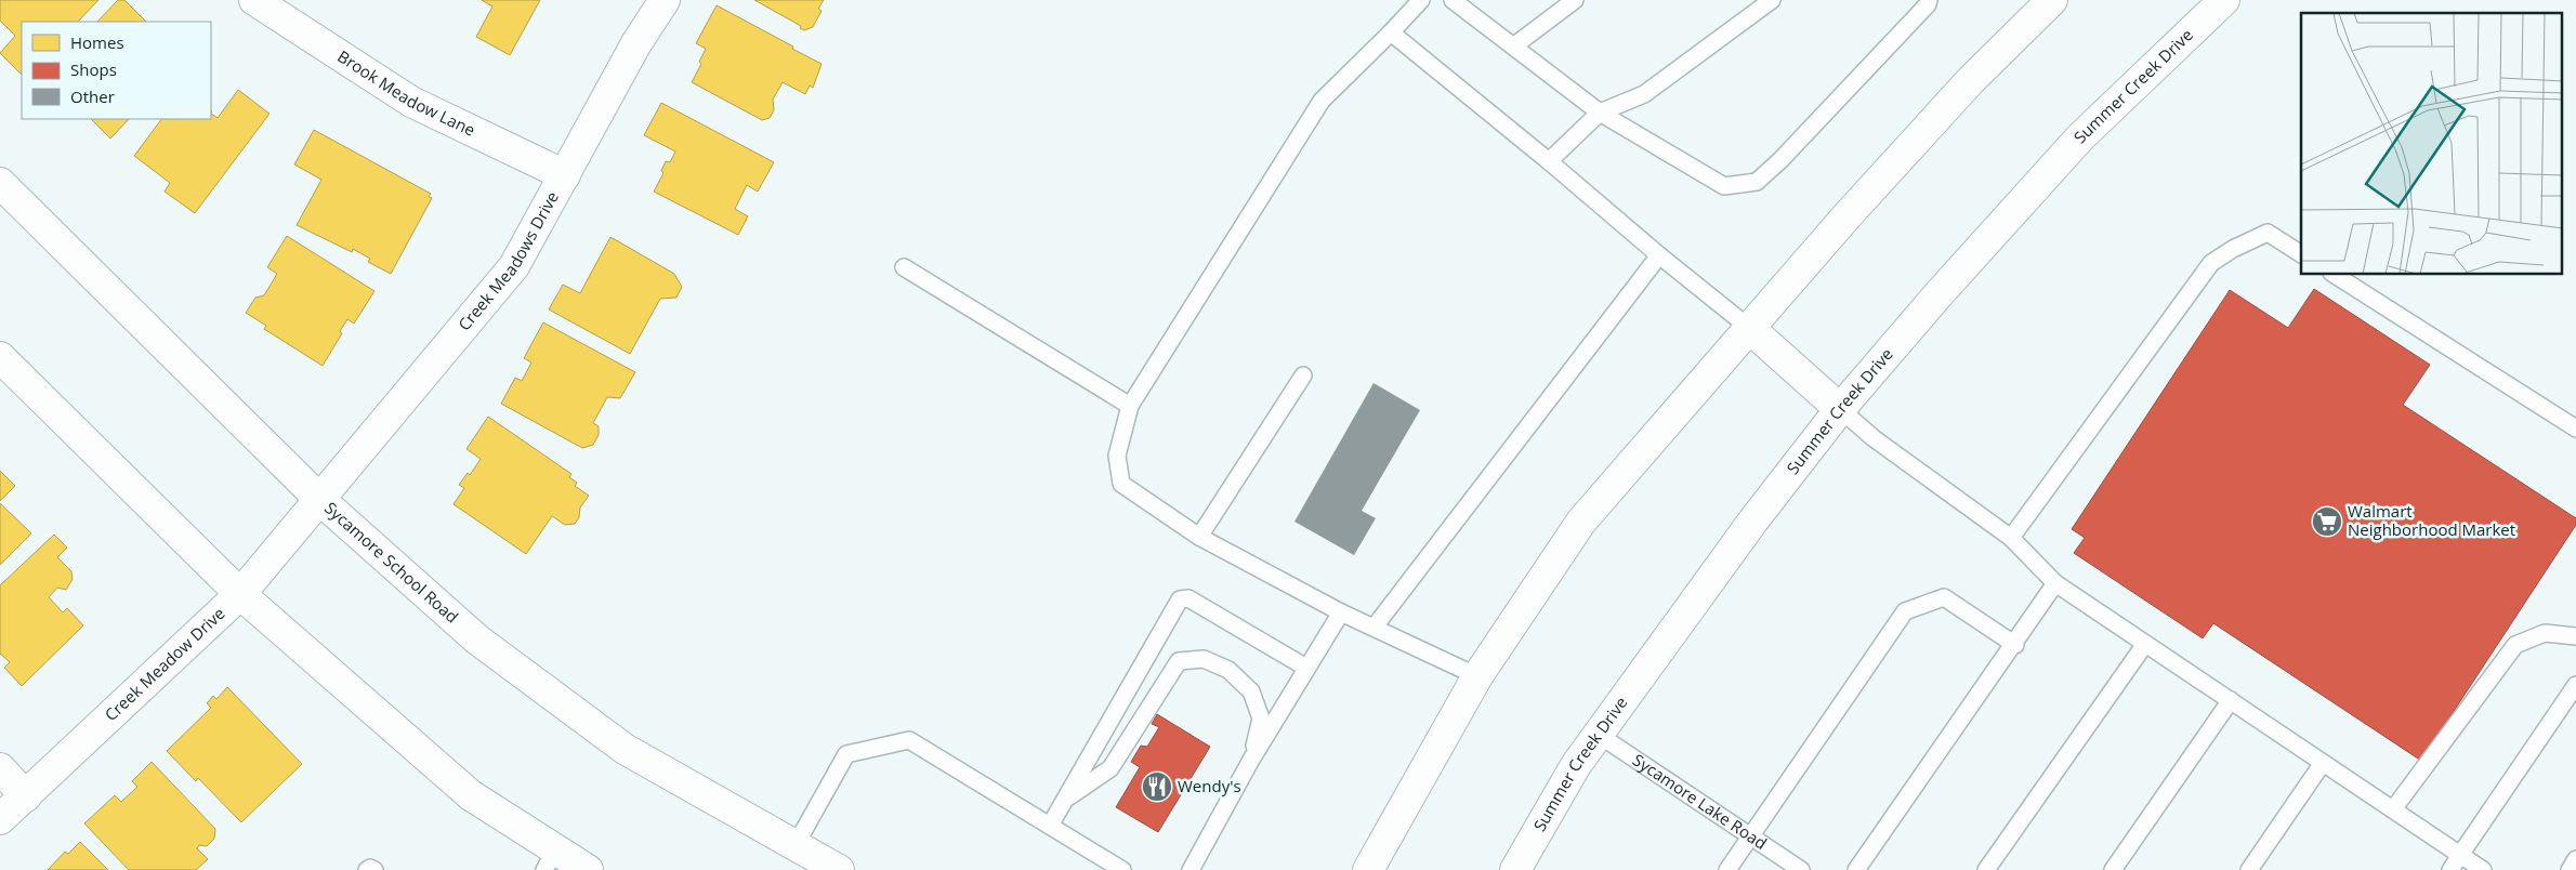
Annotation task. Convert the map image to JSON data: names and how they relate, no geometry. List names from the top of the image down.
{
  "streets": {
    "main road": [
      "Summer Creek Drive",
      "Brook Meadow Lane",
      "Creek Meadows Drive",
      "Sycamore School Road",
      "Creek Meadow Drive"
    ],
    "lane": ["Sycamore Lake Road"]
  },
  "crossings": [
    ["Summer Creek Drive", "Sycamore Lake Road"],
    ["Brook Meadow Lane", "Creek Meadows Drive"],
    ["Creek Meadows Drive", "Sycamore School Road"],
    ["Creek Meadows Drive", "Creek Meadow Drive"],
    ["Sycamore School Road", "Creek Meadow Drive"]
  ],
  "places": {
    "supermarket": ["Walmart Neighborhood Market"],
    "restaurant": ["Wendy's"]
  },
  "legend": ["Homes", "Shops", "Other"]
}
